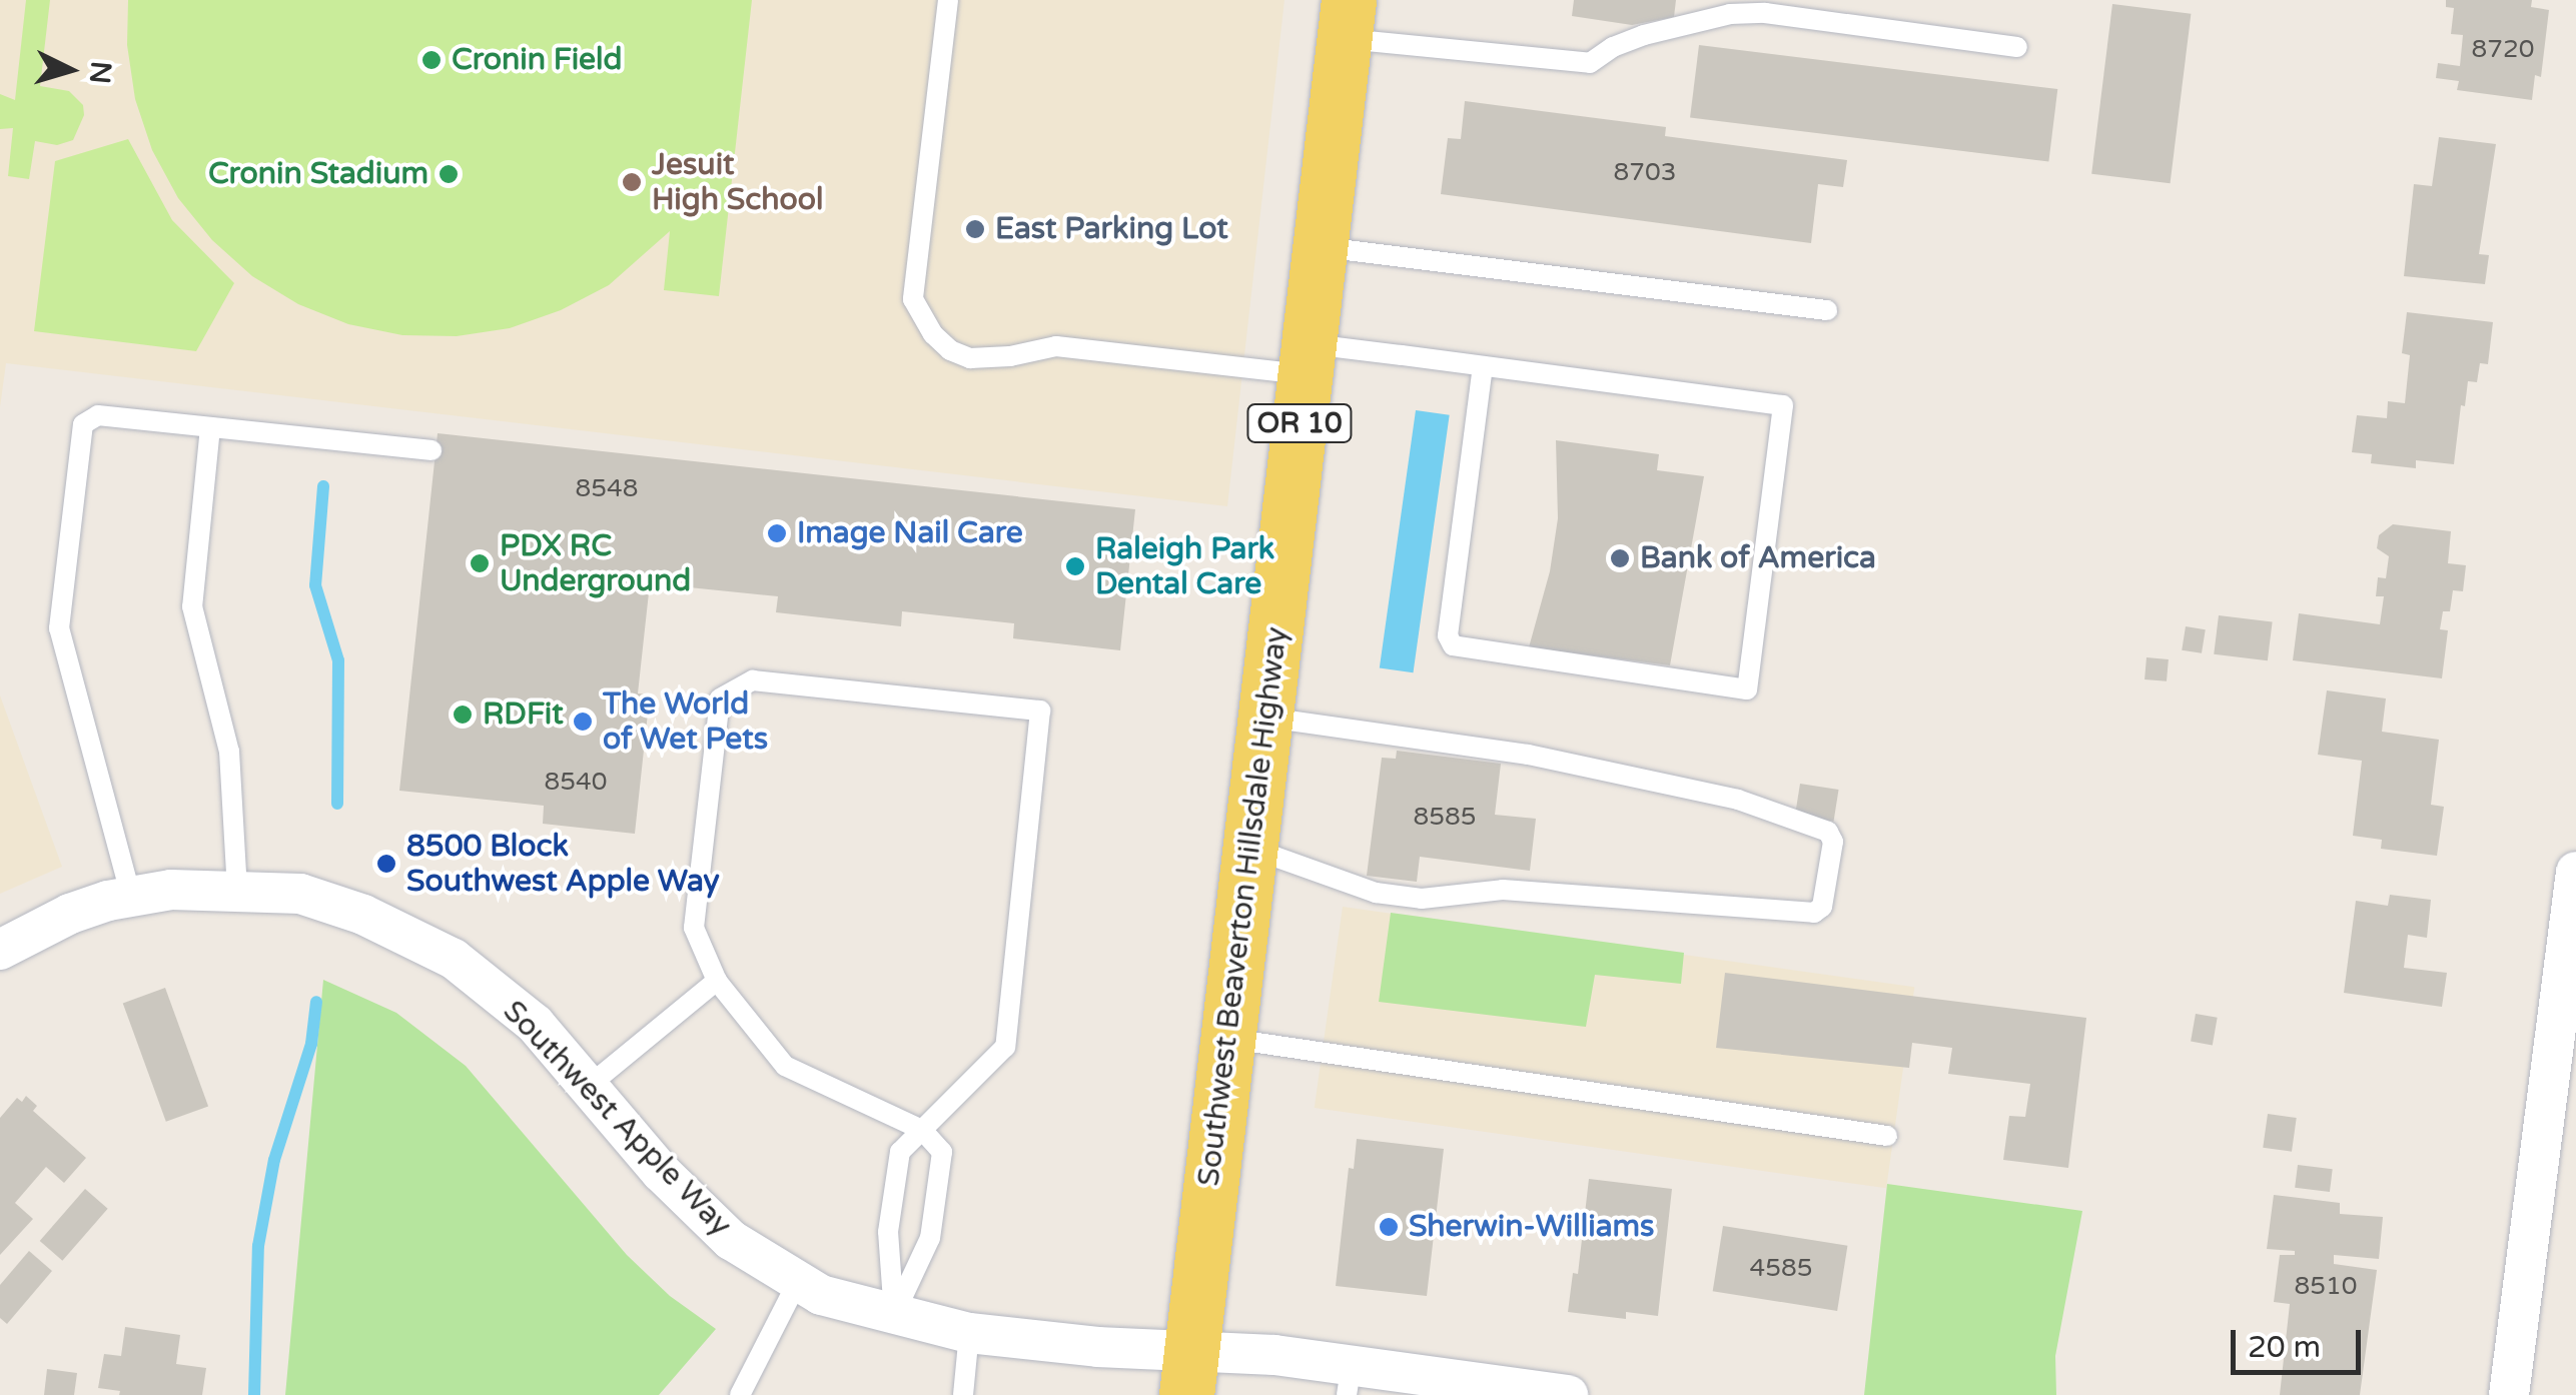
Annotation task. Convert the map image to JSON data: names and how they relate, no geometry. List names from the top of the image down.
{
  "streets": {
    "main road": ["OR 10", "Southwest Beaverton Hillsdale Highway"],
    "street": ["Southwest Apple Way"]
  },
  "crossings": [
    ["Southwest Beaverton Hillsdale Highway", "Southwest Apple Way"]
  ],
  "places": [
    "Cronin Field",
    "Cronin Stadium",
    "Jesuit High School",
    "East Parking Lot",
    "Image Nail Care",
    "Bank of America",
    "PDX RC Underground",
    "Raleigh Park Dental Care",
    "RDFit",
    "The World of Wet Pets",
    "8500 Block Southwest Apple Way",
    "Sherwin-Williams"
  ],
  "house_numbers": [
    "8720",
    "8703",
    "8548",
    "8540",
    "8585",
    "4585",
    "8510"
  ],
  "scale_bar": "20 m",
  "north": "right"
}
